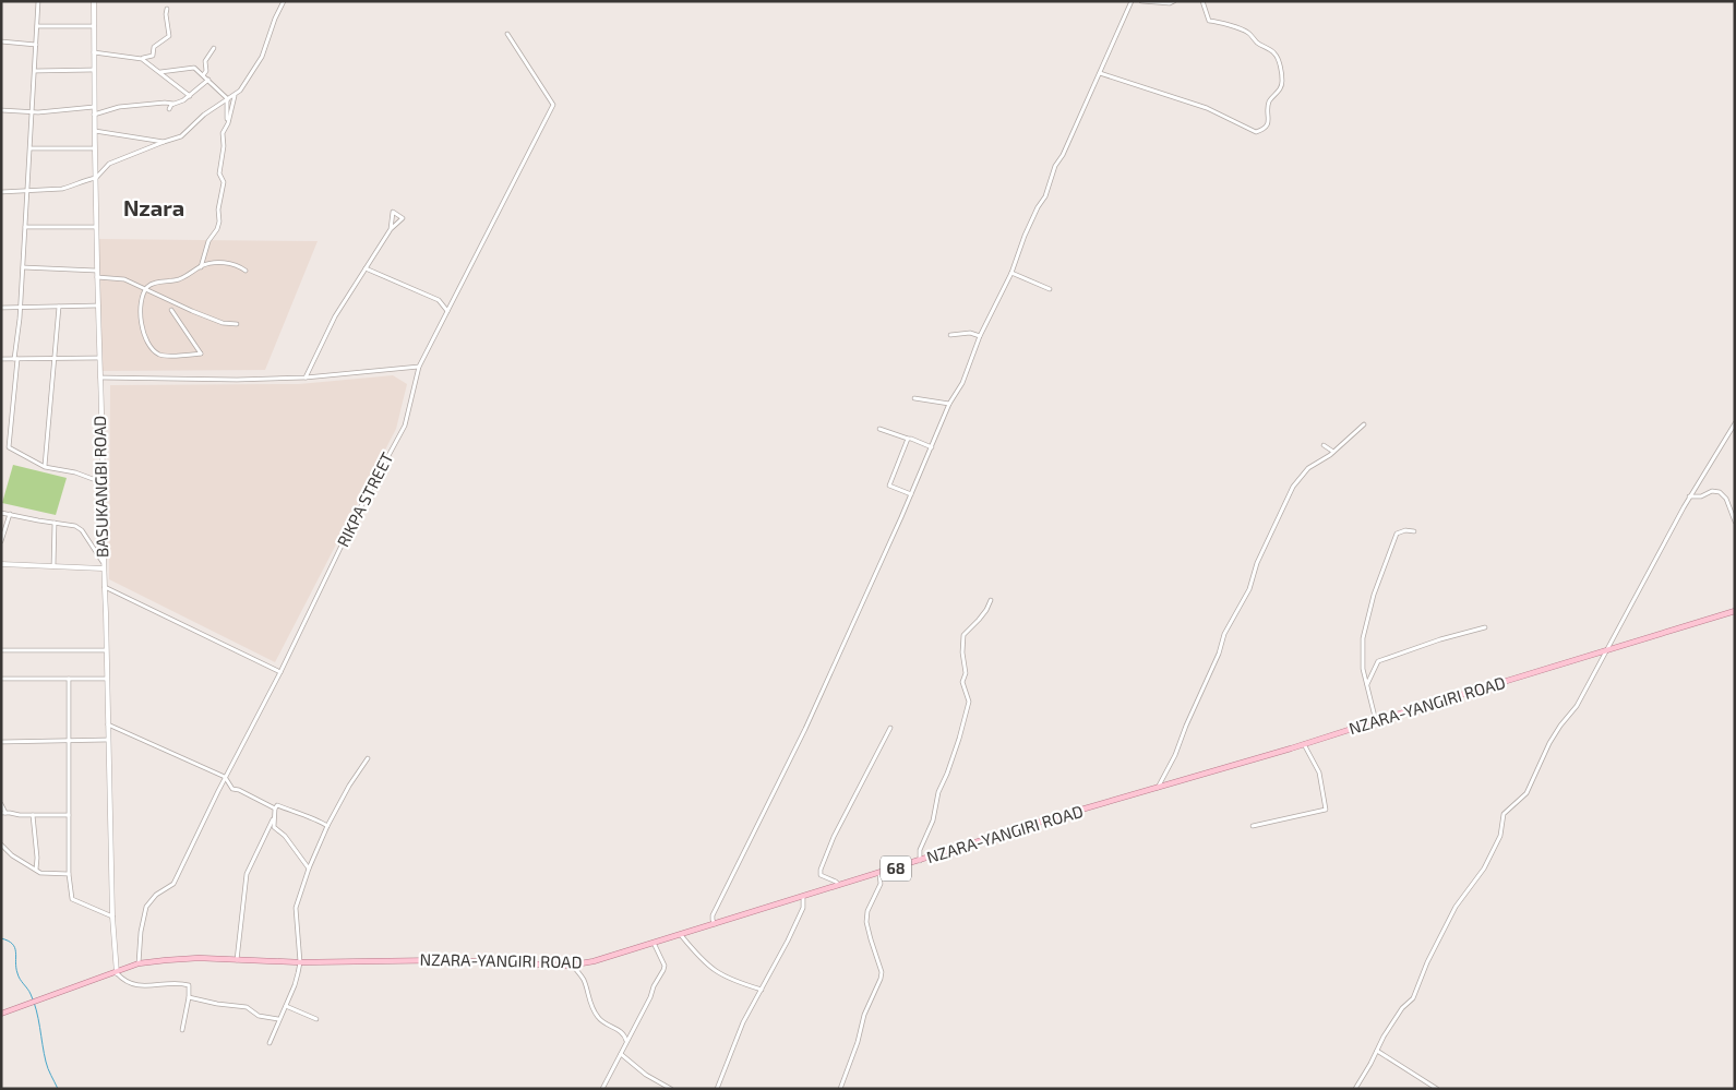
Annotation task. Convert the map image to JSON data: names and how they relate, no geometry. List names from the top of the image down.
{
  "streets": {
    "main road": ["NZARA-YANGIRI ROAD", "68"],
    "street": ["BASUKANGBI ROAD", "RIKPA STREET"]
  },
  "crossings": [
    ["BASUKANGBI ROAD", "NZARA-YANGIRI ROAD"],
    ["RIKPA STREET", "NZARA-YANGIRI ROAD"]
  ],
  "districts": ["Nzara"]
}
